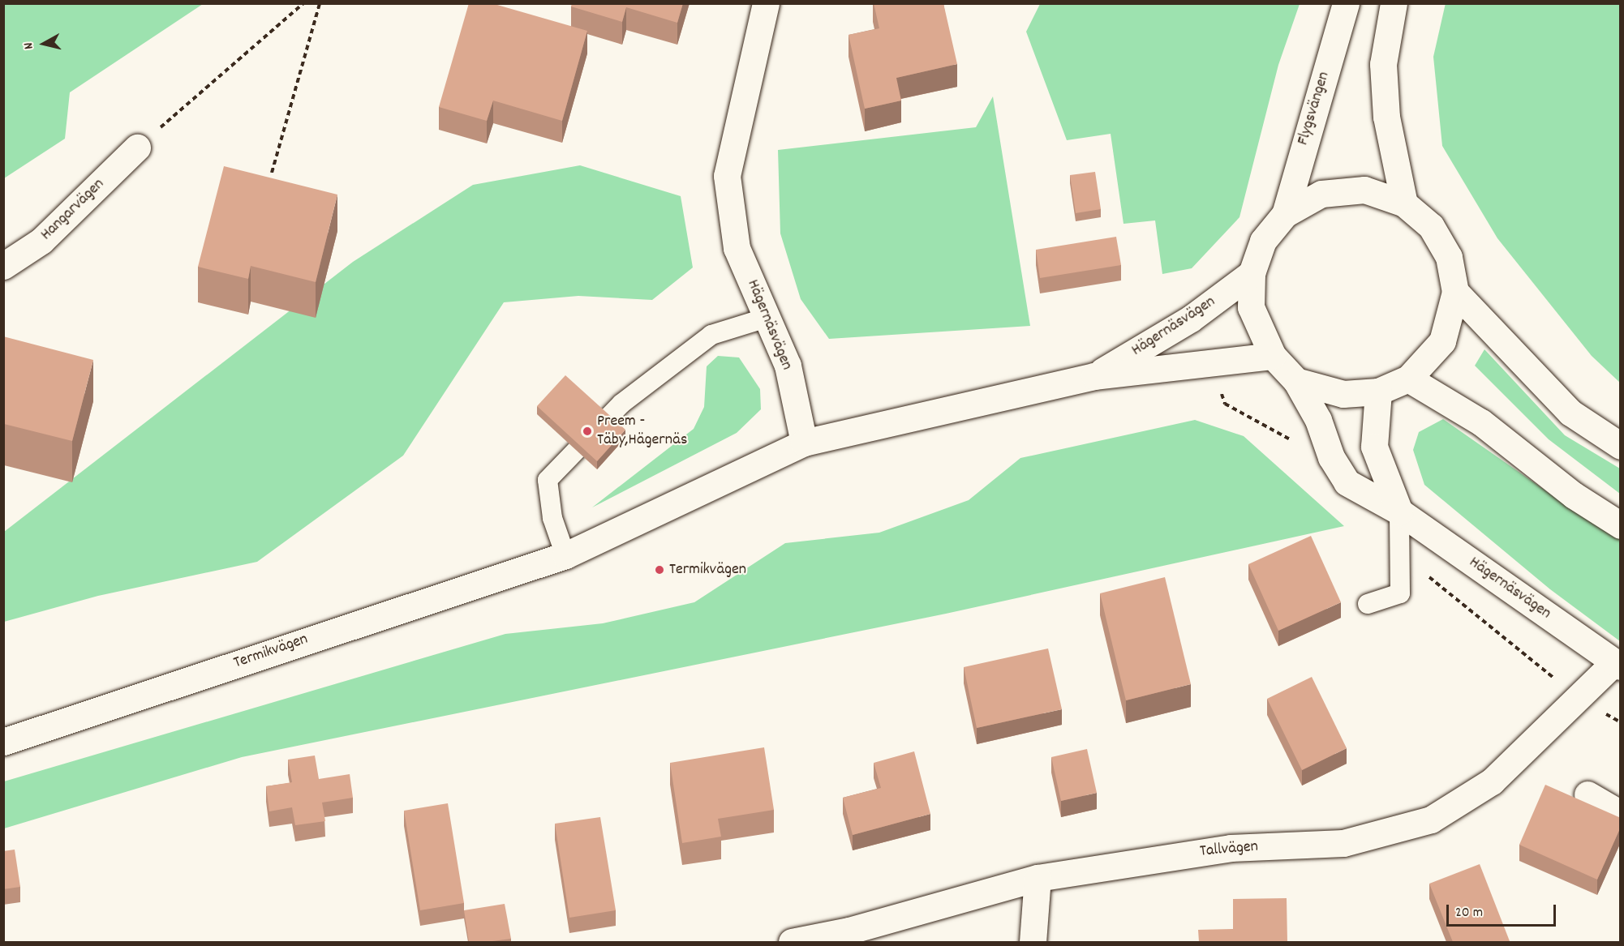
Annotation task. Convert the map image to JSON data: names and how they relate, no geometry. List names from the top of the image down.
{
  "streets": {
    "main road": [
      "Flygsvängen",
      "Hangarvägen",
      "Hägernäsvägen",
      "Termikvägen",
      "Tallvägen"
    ]
  },
  "crossings": [
    ["Flygsvängen", "Hägernäsvägen"],
    ["Hägernäsvägen", "Termikvägen"],
    ["Hägernäsvägen", "Tallvägen"]
  ],
  "places": ["Preem - Täby,Hägernäs", "Termikvägen"],
  "scale_bar": "20 m",
  "north": "left"
}
